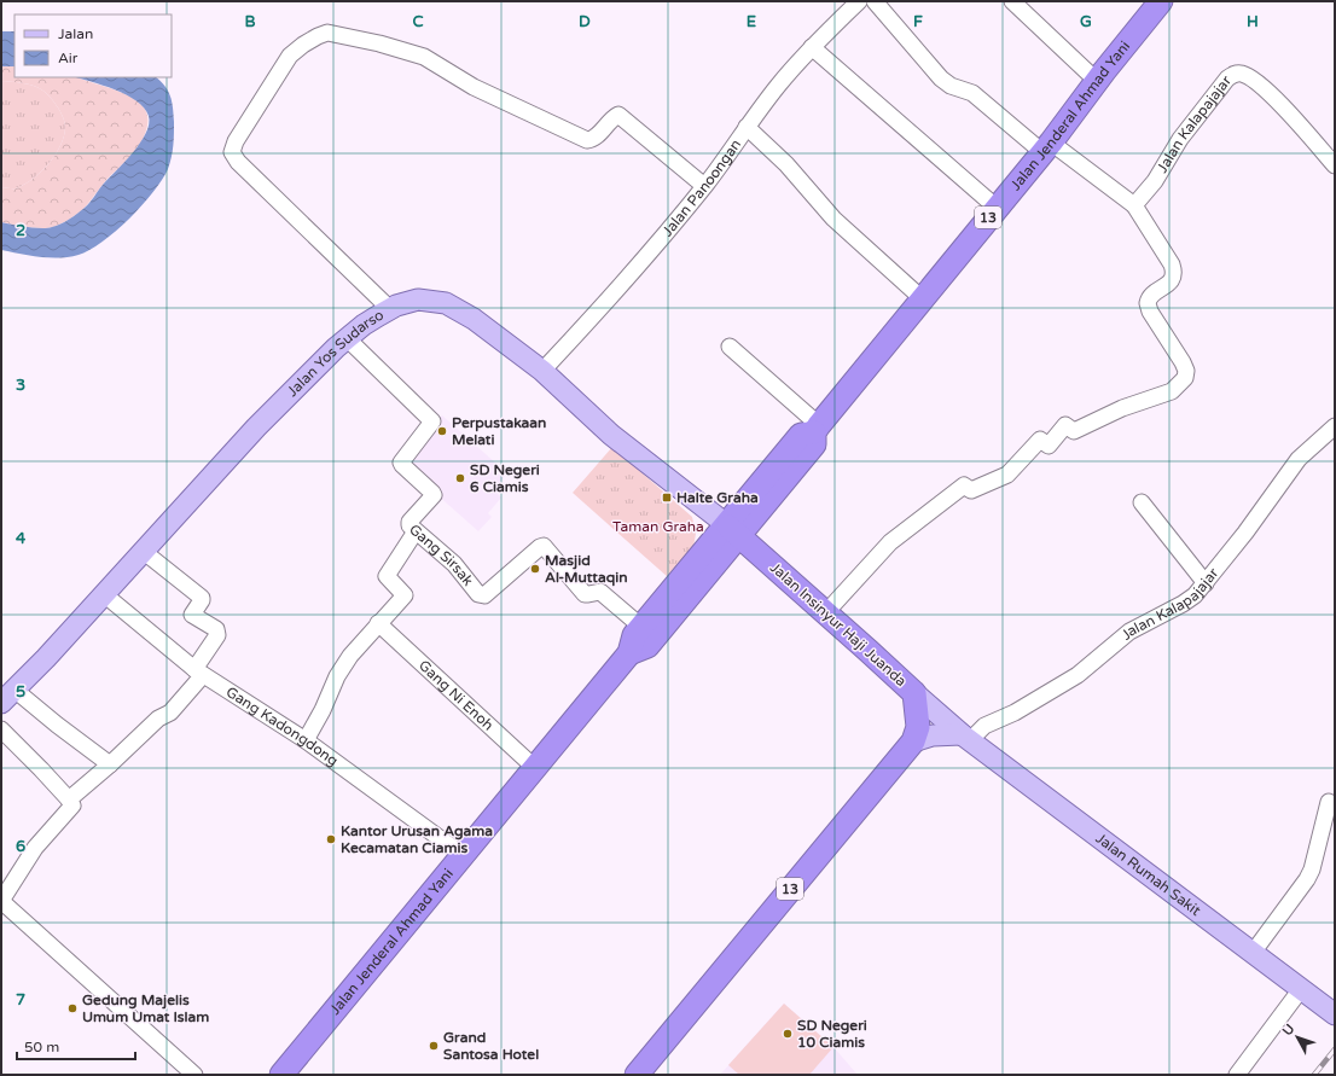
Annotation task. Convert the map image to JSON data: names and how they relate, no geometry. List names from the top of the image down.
{
  "streets": {
    "highway": ["Jalan Jenderal Ahmad Yani", "13", "Jalan Insinyur Haji Juanda"],
    "main road": ["Jalan Yos Sudarso", "Jalan Rumah Sakit"],
    "street": [
      "Jalan Kalapajajar",
      "Jalan Panoongan",
      "Gang Sirsak",
      "Gang Ni Enoh",
      "Gang Kadongdong"
    ]
  },
  "crossings": [
    ["Jalan Jenderal Ahmad Yani", "Jalan Yos Sudarso"],
    ["Jalan Jenderal Ahmad Yani", "Gang Sirsak"],
    ["Jalan Jenderal Ahmad Yani", "Jalan Insinyur Haji Juanda"],
    ["Jalan Jenderal Ahmad Yani", "Gang Ni Enoh"],
    ["Jalan Jenderal Ahmad Yani", "Gang Kadongdong"],
    ["Jalan Kalapajajar", "Jalan Rumah Sakit"],
    ["Jalan Panoongan", "Jalan Yos Sudarso"],
    ["13", "Jalan Insinyur Haji Juanda"],
    ["Jalan Yos Sudarso", "Gang Sirsak"],
    ["Jalan Yos Sudarso", "Jalan Insinyur Haji Juanda"],
    ["Jalan Yos Sudarso", "Gang Kadongdong"],
    ["Jalan Insinyur Haji Juanda", "Jalan Rumah Sakit"]
  ],
  "parks": ["Taman Graha"],
  "places": {
    "other": [
      "Perpustakaan Melati",
      "SD Negeri 6 Ciamis",
      "Masjid Al-Muttaqin",
      "Kantor Urusan Agama Kecamatan Ciamis",
      "Gedung Majelis Umum Umat Islam",
      "SD Negeri 10 Ciamis",
      "Grand Santosa Hotel"
    ],
    "transit": ["Halte Graha"]
  },
  "legend": ["Jalan", "Air"],
  "scale_bar": "50 m",
  "north": "top left",
  "grid": {
    "columns": [
      "B",
      "C",
      "D",
      "E",
      "F",
      "G",
      "H"
    ],
    "rows": [
      "2",
      "3",
      "4",
      "5",
      "6",
      "7"
    ]
  }
}
